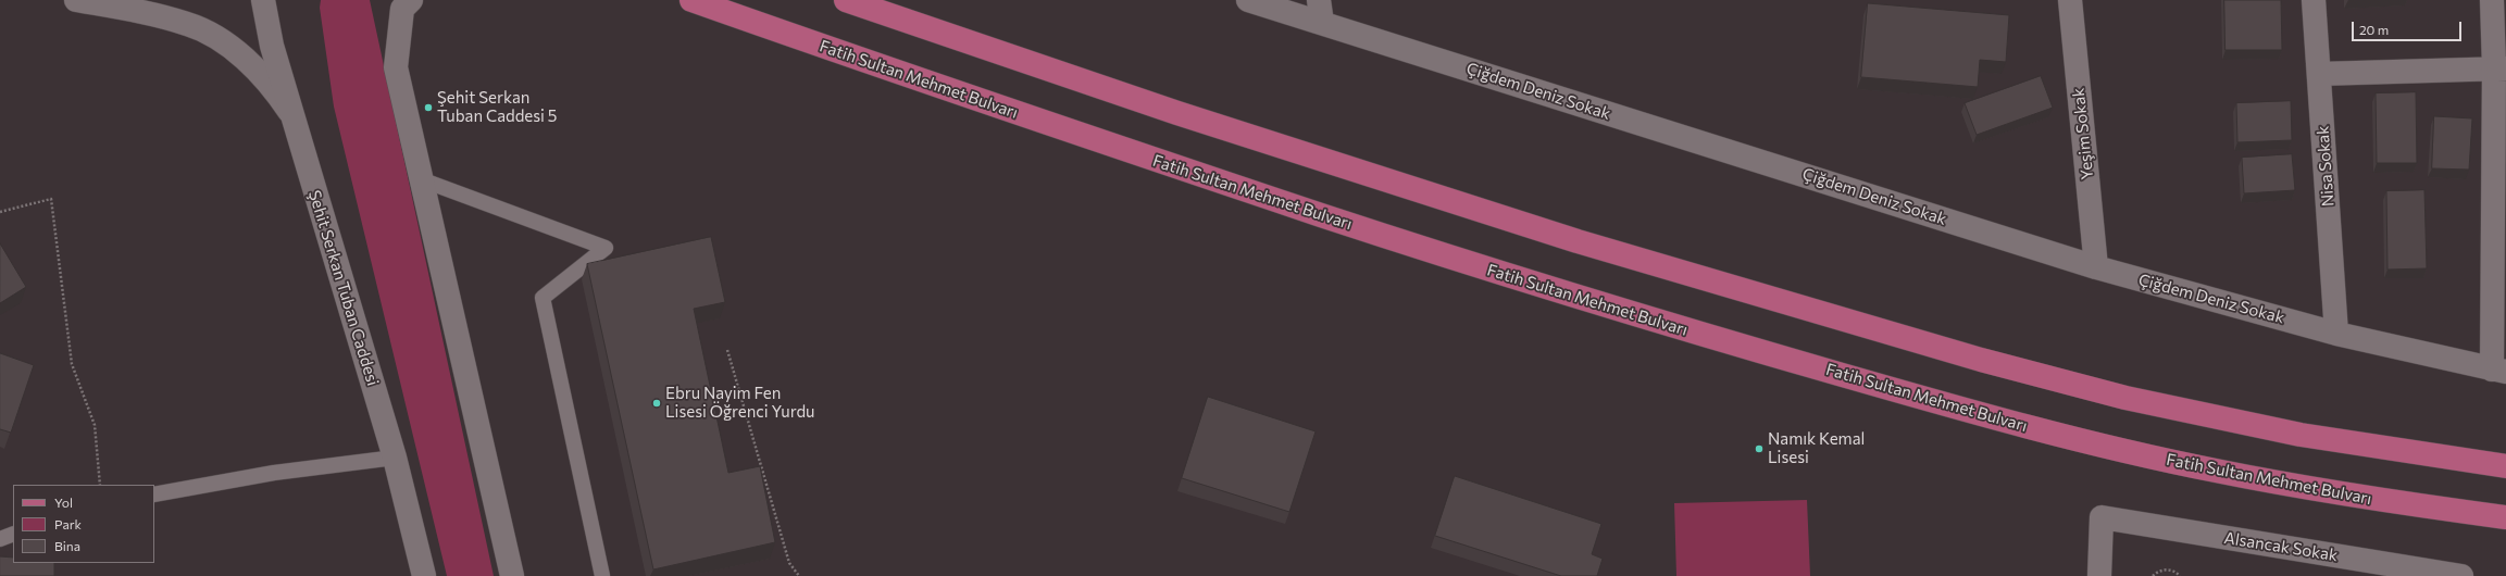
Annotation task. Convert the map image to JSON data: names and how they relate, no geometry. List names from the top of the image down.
{
  "streets": {
    "main road": ["Fatih Sultan Mehmet Bulvarı"],
    "street": [
      "Çiğdem Deniz Sokak",
      "Yeşim Sokak",
      "Nisa Sokak",
      "Şehit Serkan Tuban Caddesi",
      "Alsancak Sokak"
    ]
  },
  "crossings": [
    ["Çiğdem Deniz Sokak", "Yeşim Sokak"],
    ["Çiğdem Deniz Sokak", "Nisa Sokak"]
  ],
  "places": ["Şehit Serkan Tuban Caddesi 5", "Ebru Nayim Fen Lisesi Öğrenci Yurdu", "Namık Kemal Lisesi"],
  "legend": ["Yol", "Park", "Bina"],
  "scale_bar": "20 m"
}
